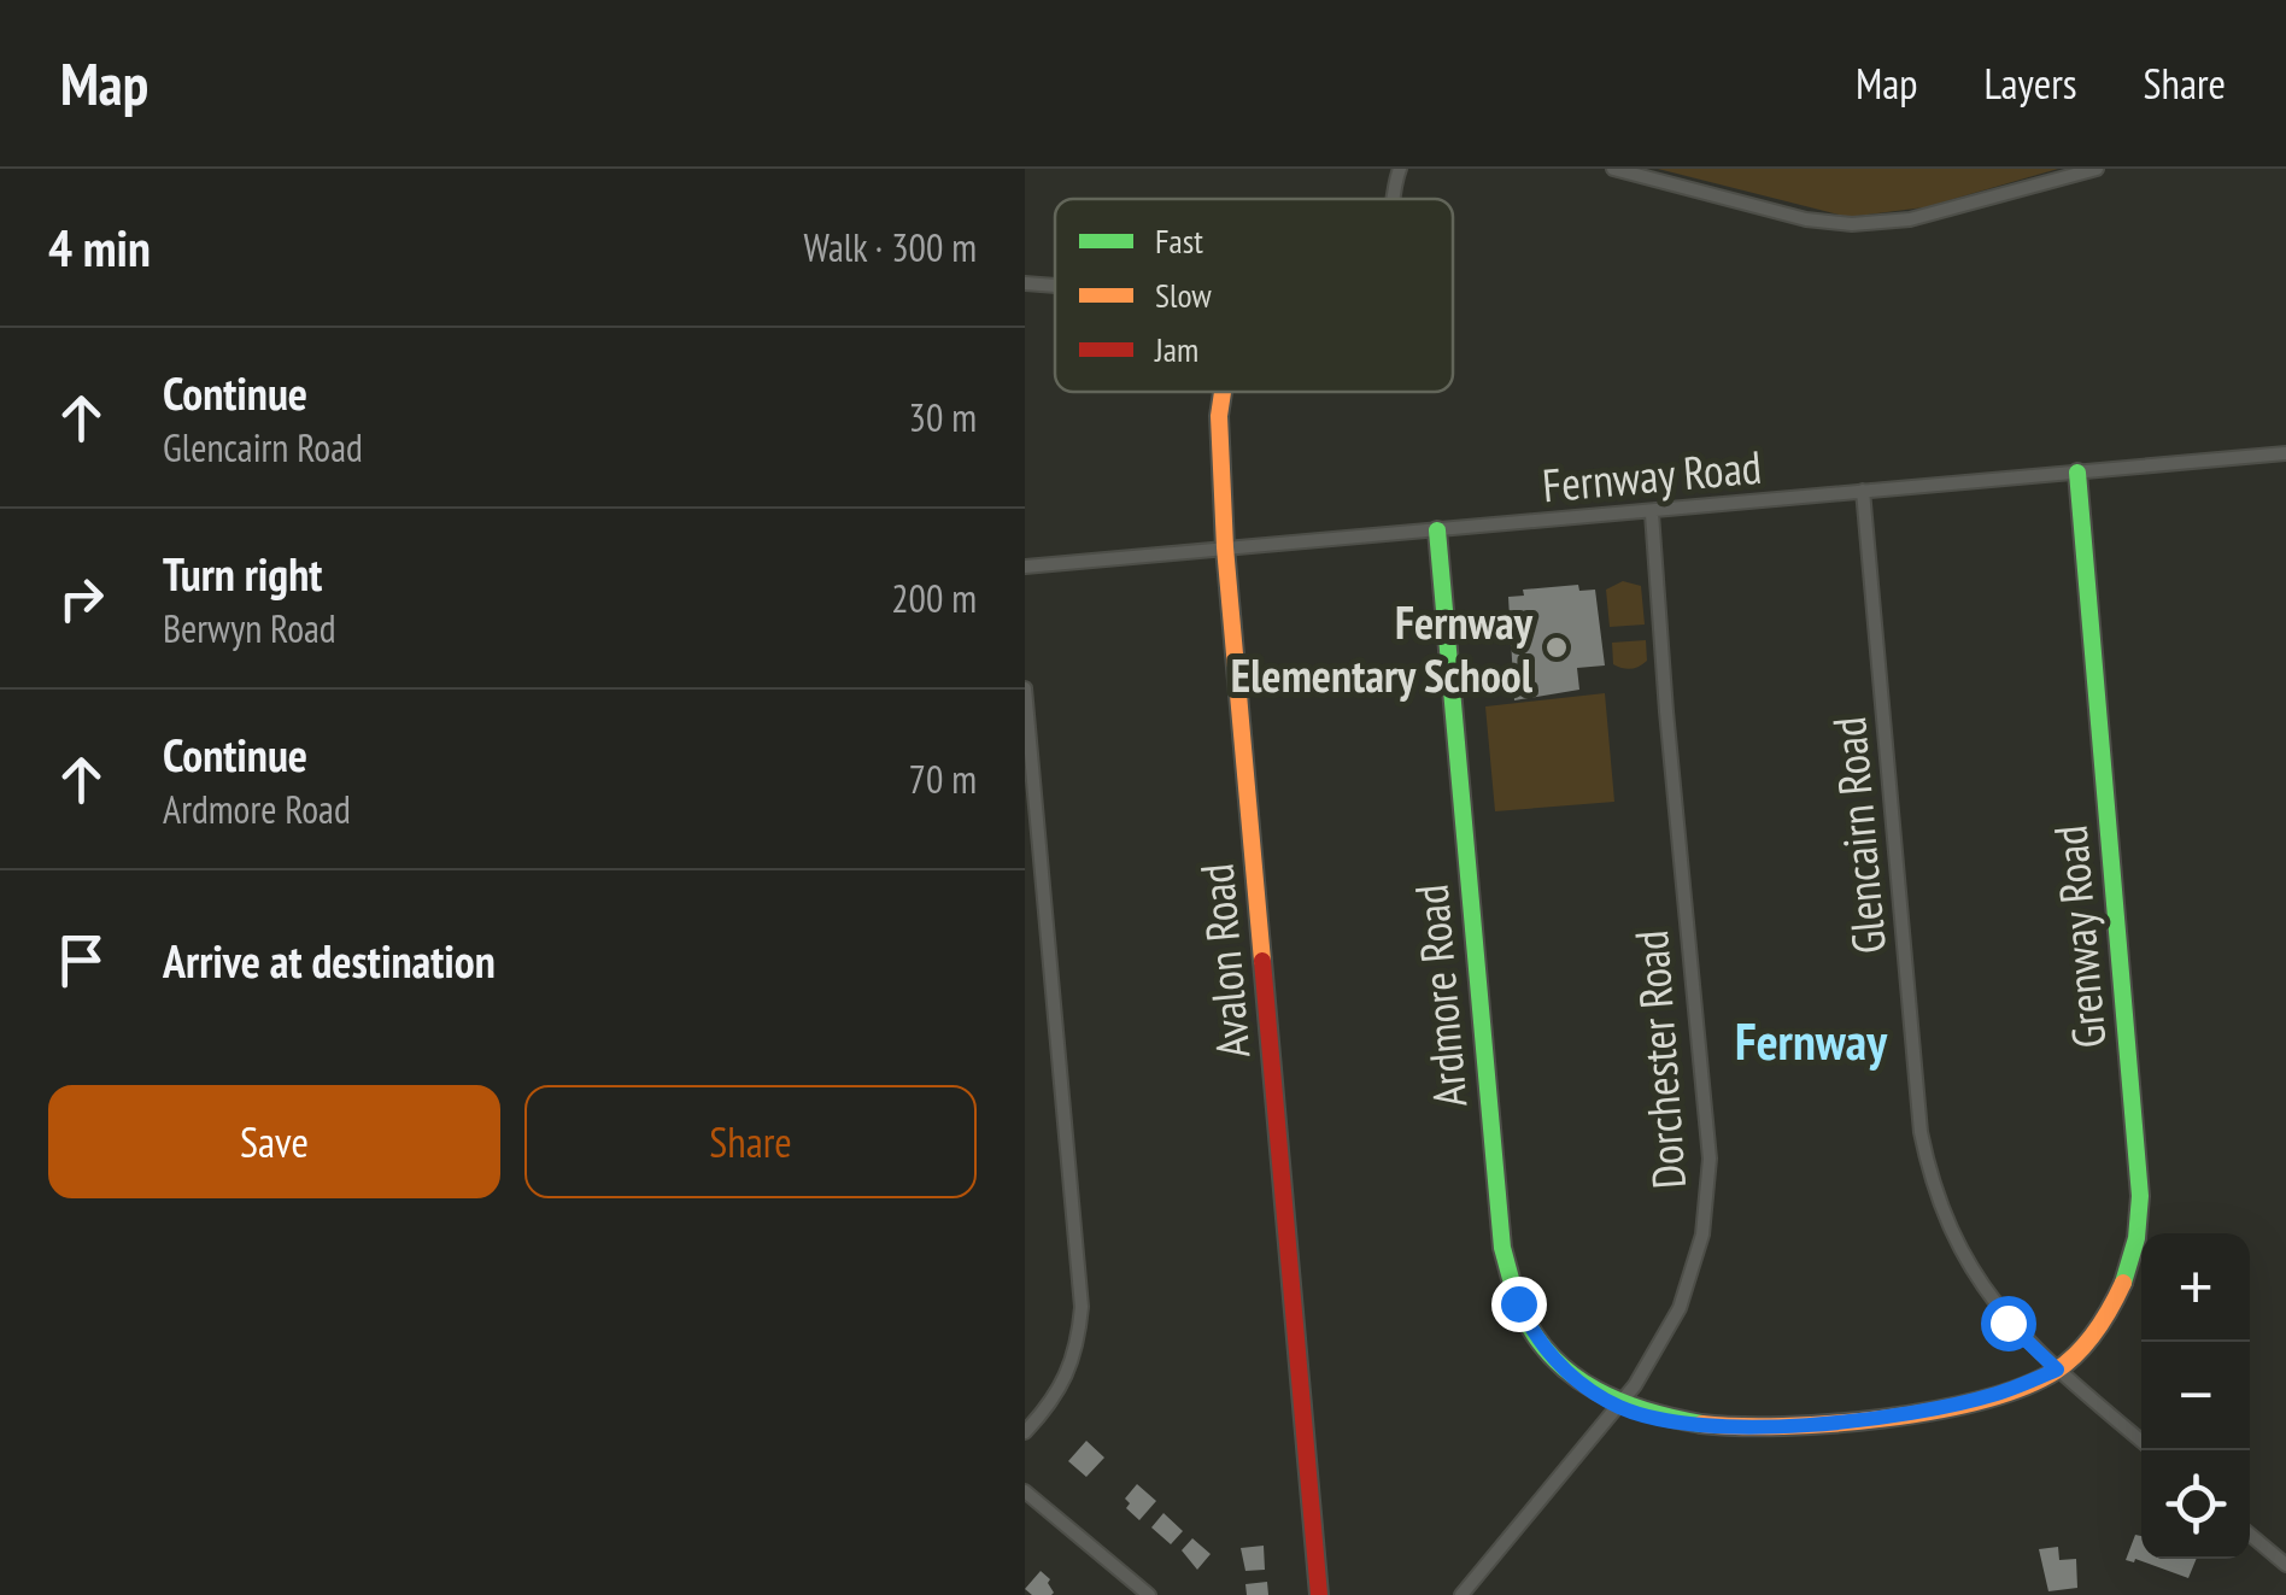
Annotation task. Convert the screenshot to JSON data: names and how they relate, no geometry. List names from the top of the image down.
{
  "streets": {
    "street": [
      "Fernway Road",
      "Glencairn Road",
      "Grenway Road",
      "Avalon Road",
      "Ardmore Road",
      "Dorchester Road"
    ]
  },
  "crossings": [
    ["Fernway Road", "Glencairn Road"],
    ["Fernway Road", "Grenway Road"],
    ["Fernway Road", "Avalon Road"],
    ["Fernway Road", "Ardmore Road"],
    ["Fernway Road", "Dorchester Road"],
    ["Glencairn Road", "Grenway Road"],
    ["Glencairn Road", "Ardmore Road"],
    ["Grenway Road", "Ardmore Road"],
    ["Ardmore Road", "Dorchester Road"]
  ],
  "districts": ["Fernway"],
  "places": ["Fernway Elementary School"],
  "legend": ["Fast", "Slow", "Jam"],
  "page": {
    "header": "Map",
    "nav": ["Map", "Layers", "Share"],
    "heading": ["4 min", "Walk · 300 m"],
    "list": [
      ["Continue", "Glencairn Road", "30 m"],
      ["Turn right", "Berwyn Road", "200 m"],
      ["Continue", "Ardmore Road", "70 m"],
      "Arrive at destination"
    ],
    "buttons": ["Save", "Share"],
    "map_buttons": ["+", "−"]
  }
}
